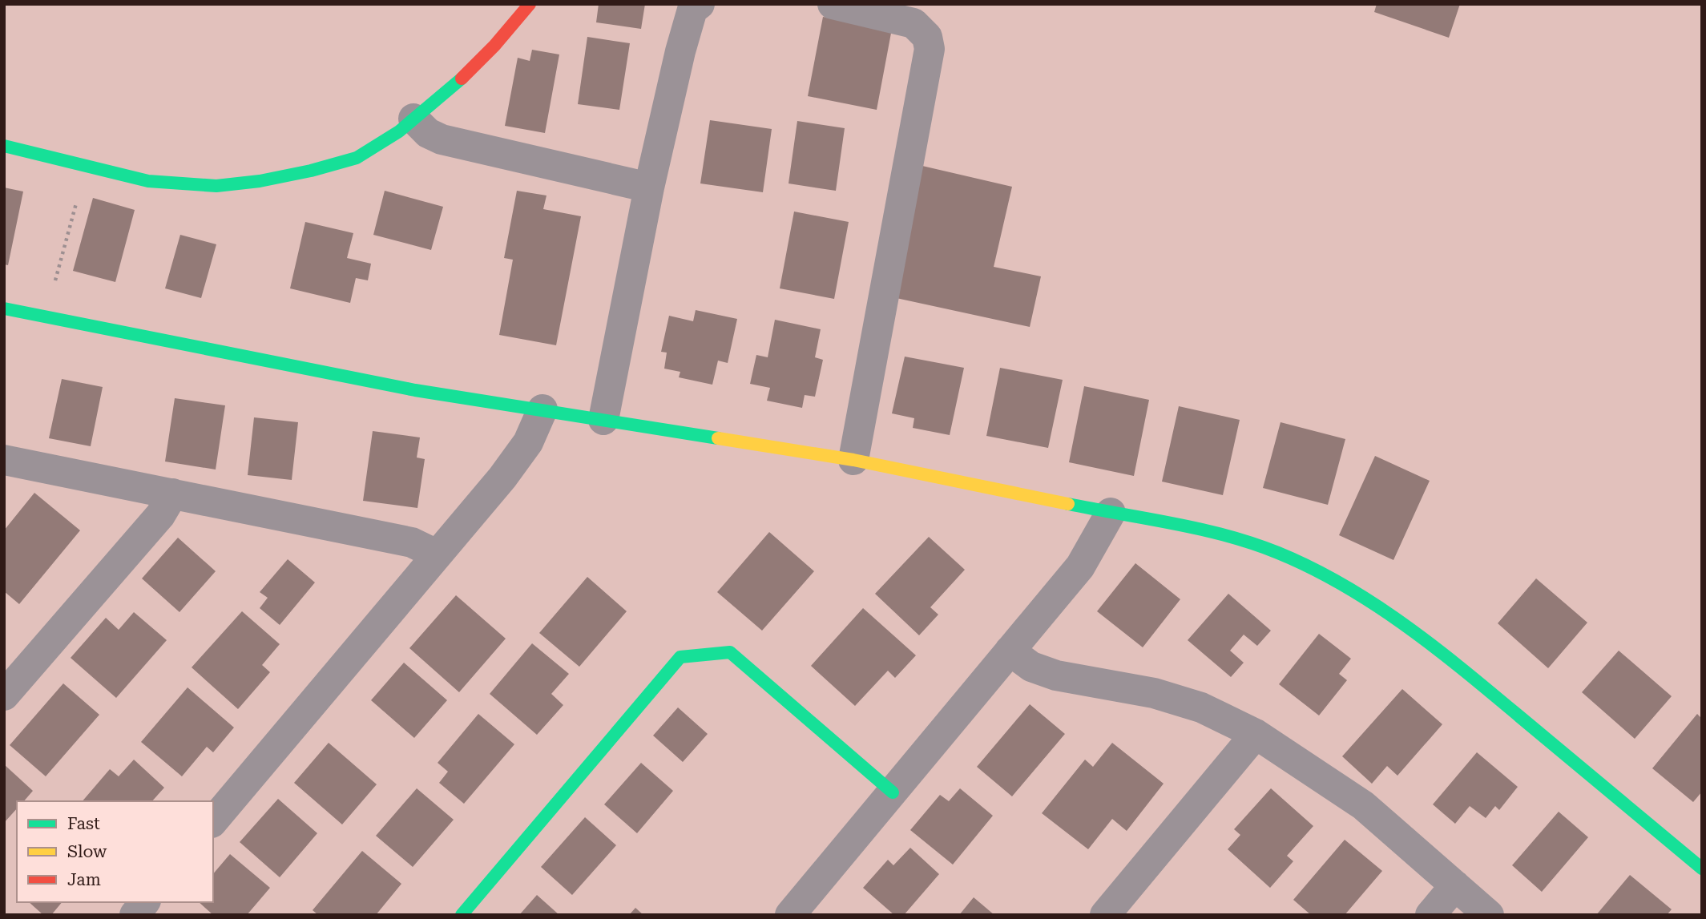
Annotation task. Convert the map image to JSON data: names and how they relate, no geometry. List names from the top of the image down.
{
  "legend": ["Fast", "Slow", "Jam"]
}
